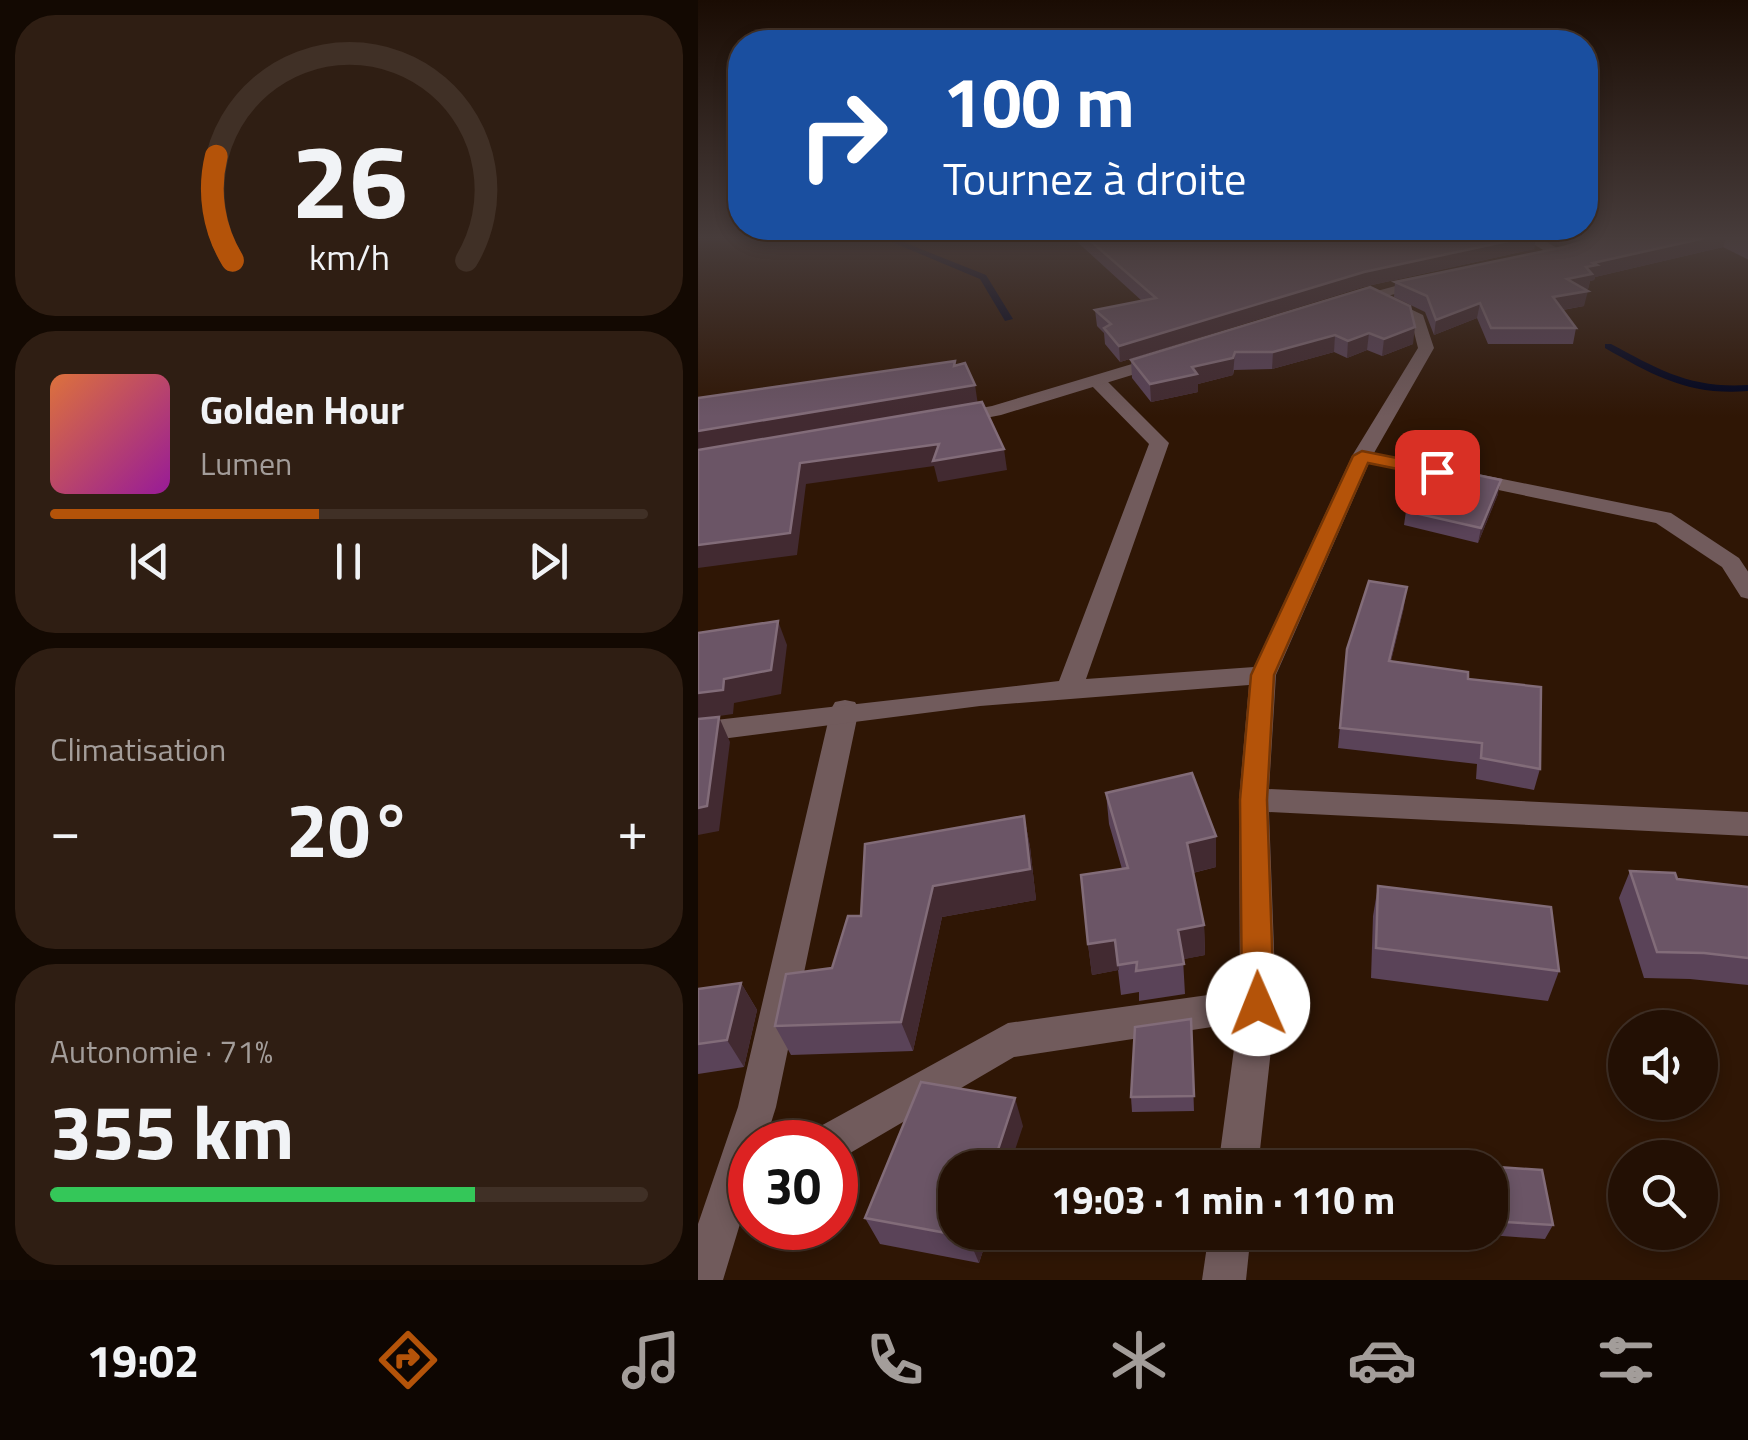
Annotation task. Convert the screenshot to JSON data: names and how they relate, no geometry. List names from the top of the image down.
{
  "page": {
    "turn": ["100 m", "Tournez à droite"],
    "song": ["Golden Hour", "Lumen"],
    "tile": [
      "Climatisation",
      ["Autonomie · 71%", "355 km"]
    ],
    "heat": ["−", "20°", "+"],
    "limit": "30",
    "trip": "19:03 · 1 min · 110 m",
    "tabs": "19:02",
    "gauge": ["26", "km/h"]
  }
}
